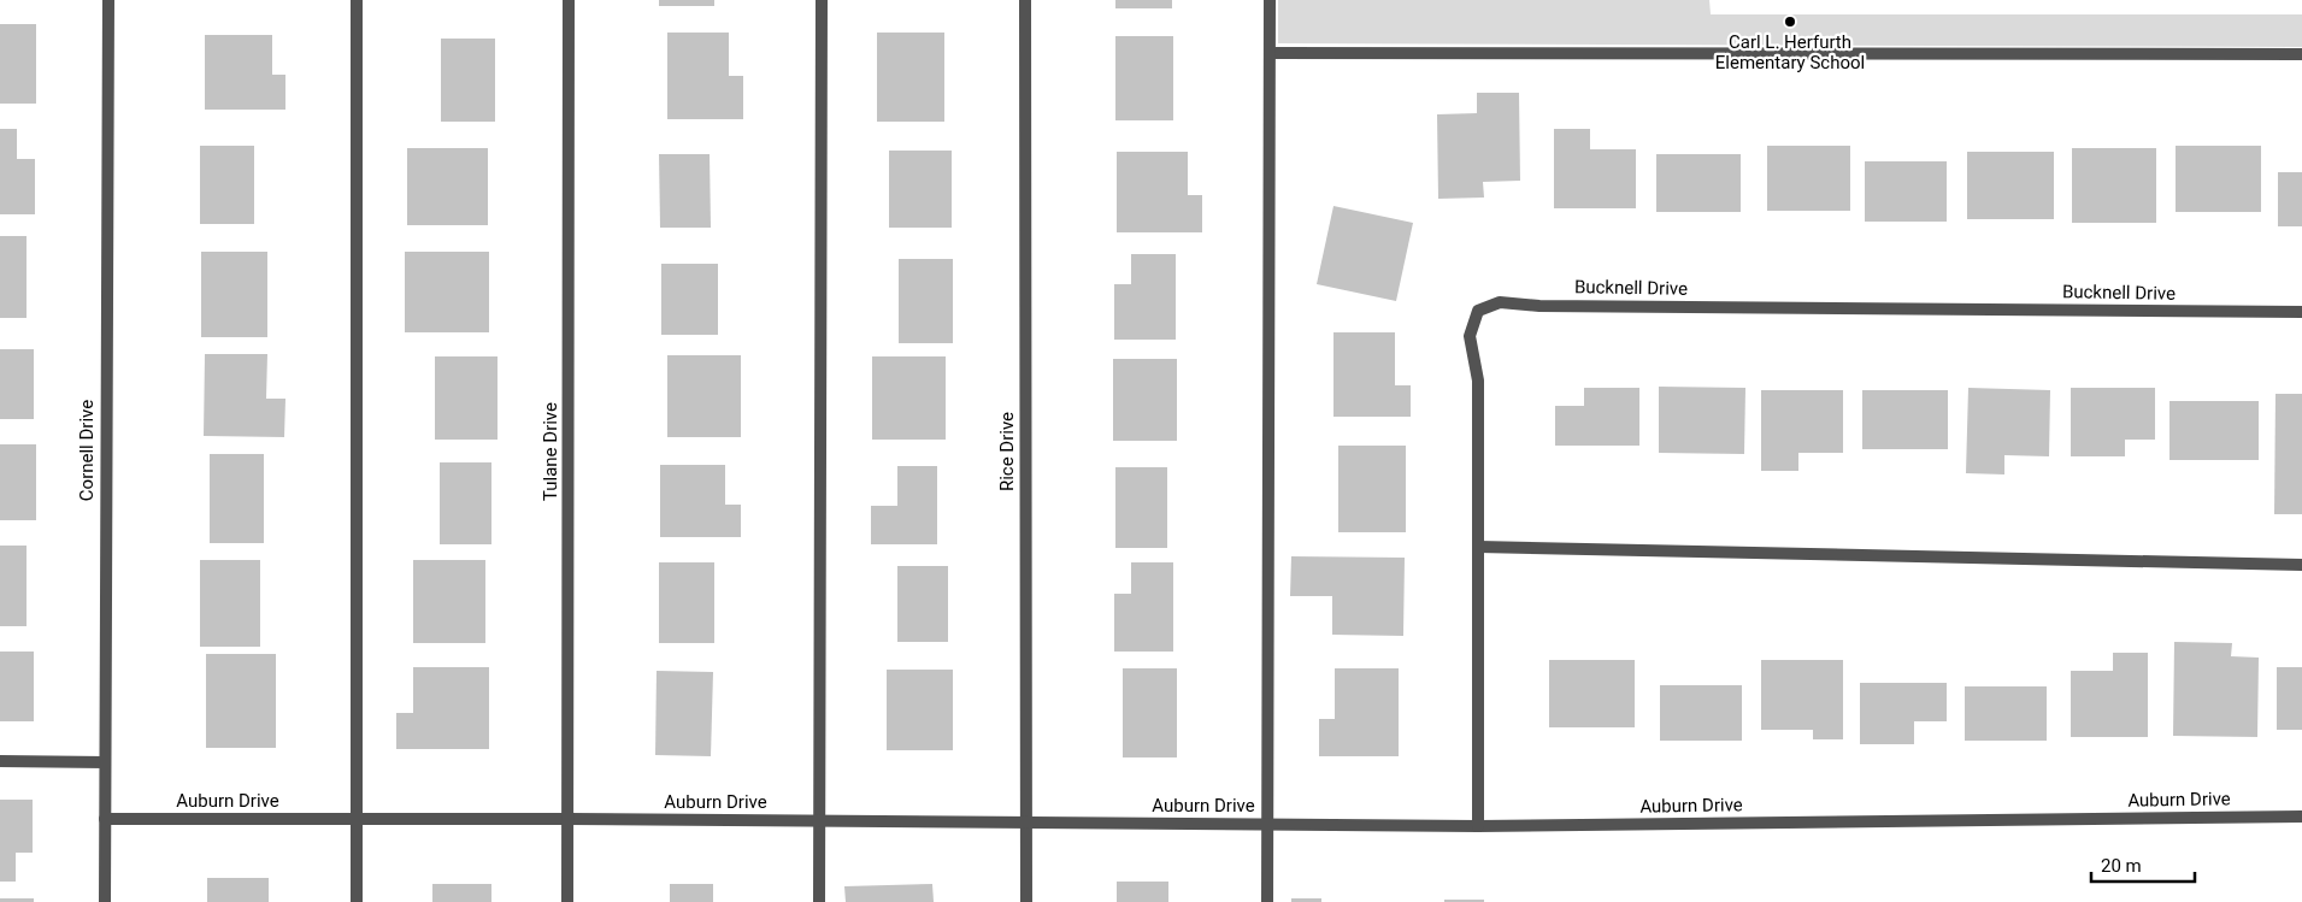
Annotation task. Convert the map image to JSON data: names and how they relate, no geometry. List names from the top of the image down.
{
  "streets": {
    "street": [
      "Bucknell Drive",
      "Cornell Drive",
      "Tulane Drive",
      "Rice Drive",
      "Auburn Drive"
    ]
  },
  "crossings": [
    ["Bucknell Drive", "Auburn Drive"],
    ["Cornell Drive", "Auburn Drive"],
    ["Tulane Drive", "Auburn Drive"],
    ["Rice Drive", "Auburn Drive"]
  ],
  "places": ["Carl L. Herfurth Elementary School"],
  "scale_bar": "20 m"
}
